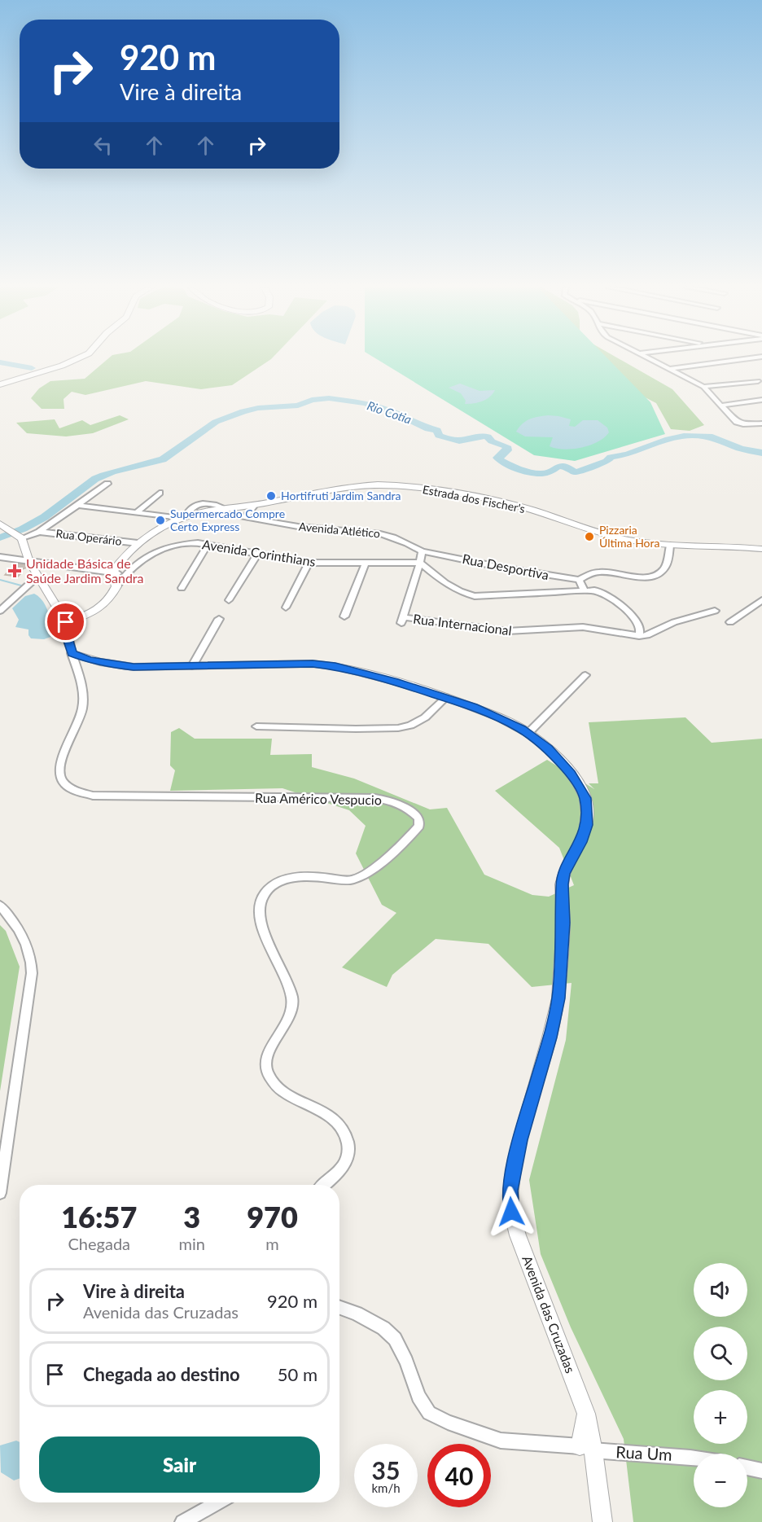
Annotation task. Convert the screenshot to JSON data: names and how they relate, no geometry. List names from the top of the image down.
{
  "streets": {
    "street": [
      "Estrada dos Fischer's",
      "Avenida Atlético",
      "Rua Operário",
      "Avenida Corinthians",
      "Rua Desportiva",
      "Rua Internacional",
      "Rua Américo Vespucio",
      "Avenida das Cruzadas",
      "Rua Um"
    ]
  },
  "crossings": [
    ["Estrada dos Fischer's", "Avenida Atlético"],
    ["Estrada dos Fischer's", "Rua Operário"],
    ["Avenida Atlético", "Rua Desportiva"],
    ["Avenida Corinthians", "Rua Internacional"],
    ["Rua Américo Vespucio", "Avenida das Cruzadas"],
    ["Avenida das Cruzadas", "Rua Um"]
  ],
  "water": ["Rio Cotia"],
  "places": {
    "other": ["Hortifruti Jardim Sandra", "Supermercado Compre Certo Express", "Pizzaria Última Hora"],
    "health": ["Unidade Básica de Saúde Jardim Sandra"]
  },
  "page": {
    "turn": ["920 m", "Vire à direita"],
    "eta": [
      "16:57",
      "Chegada",
      "3",
      "min",
      "970",
      "m"
    ],
    "map_buttons": ["+", "−"],
    "list": [
      {
        "name": "Vire à direita",
        "note": "Avenida das Cruzadas",
        "value": "920 m"
      },
      {
        "name": "Chegada ao destino",
        "value": "50 m"
      }
    ],
    "buttons": "Sair",
    "speed": "35 km/h",
    "limit": "40"
  }
}
